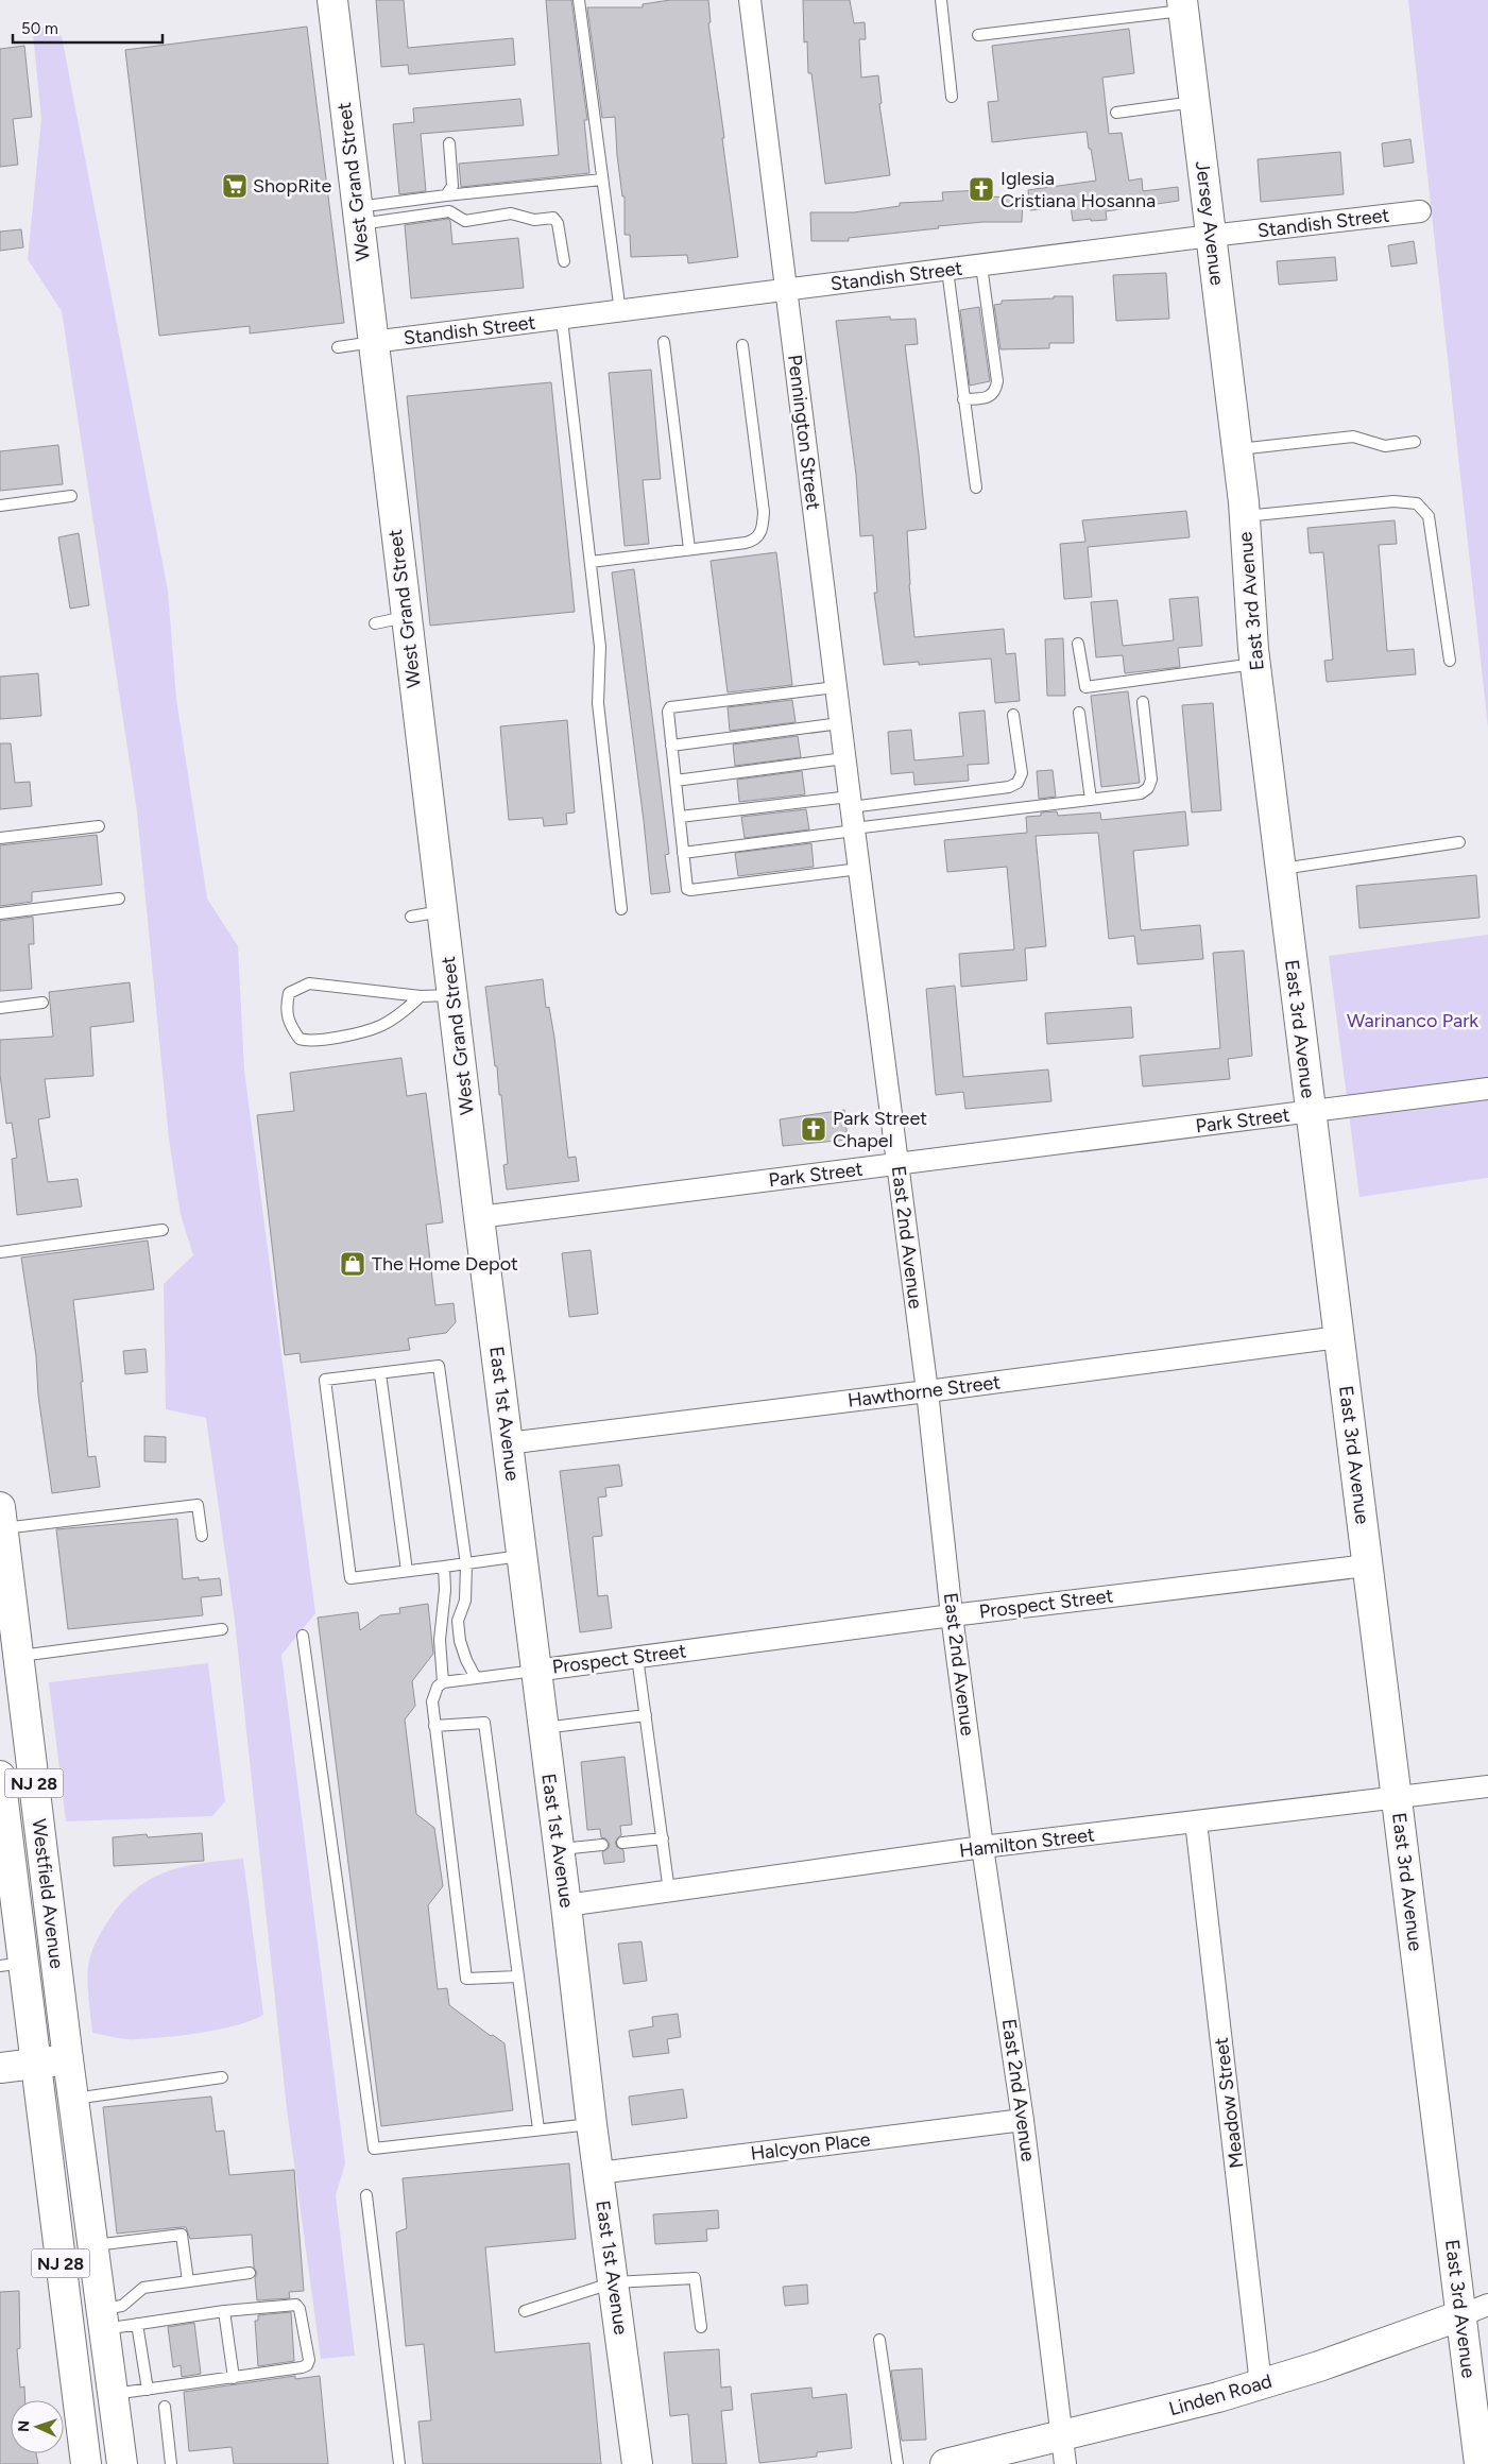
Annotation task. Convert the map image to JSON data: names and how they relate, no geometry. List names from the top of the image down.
{
  "streets": {
    "street": [
      "West Grand Street",
      "Jersey Avenue",
      "Standish Street",
      "Pennington Street",
      "East 3rd Avenue",
      "Park Street",
      "East 2nd Avenue",
      "Hawthorne Street",
      "East 1st Avenue",
      "Prospect Street",
      "NJ 28",
      "Hamilton Street",
      "Westfield Avenue",
      "Meadow Street",
      "Halcyon Place",
      "Linden Road"
    ]
  },
  "crossings": [
    ["West Grand Street", "Standish Street"],
    ["West Grand Street", "Park Street"],
    ["West Grand Street", "East 1st Avenue"],
    ["Jersey Avenue", "Standish Street"],
    ["Jersey Avenue", "East 3rd Avenue"],
    ["Standish Street", "Pennington Street"],
    ["Pennington Street", "East 2nd Avenue"],
    ["East 3rd Avenue", "Park Street"],
    ["East 3rd Avenue", "Hawthorne Street"],
    ["East 3rd Avenue", "Prospect Street"],
    ["East 3rd Avenue", "Hamilton Street"],
    ["East 3rd Avenue", "Linden Road"],
    ["Park Street", "East 2nd Avenue"],
    ["Park Street", "East 1st Avenue"],
    ["East 2nd Avenue", "Hawthorne Street"],
    ["East 2nd Avenue", "Prospect Street"],
    ["East 2nd Avenue", "Hamilton Street"],
    ["East 2nd Avenue", "Halcyon Place"],
    ["East 2nd Avenue", "Linden Road"],
    ["Hawthorne Street", "East 1st Avenue"],
    ["East 1st Avenue", "Prospect Street"],
    ["East 1st Avenue", "Hamilton Street"],
    ["East 1st Avenue", "Halcyon Place"],
    ["NJ 28", "Westfield Avenue"],
    ["Hamilton Street", "Meadow Street"],
    ["Meadow Street", "Linden Road"]
  ],
  "parks": ["Warinanco Park"],
  "places": {
    "supermarket": ["ShopRite"],
    "church": ["Iglesia Cristiana Hosanna", "Park Street Chapel"],
    "shop": ["The Home Depot"]
  },
  "scale_bar": "50 m",
  "north": "left"
}
